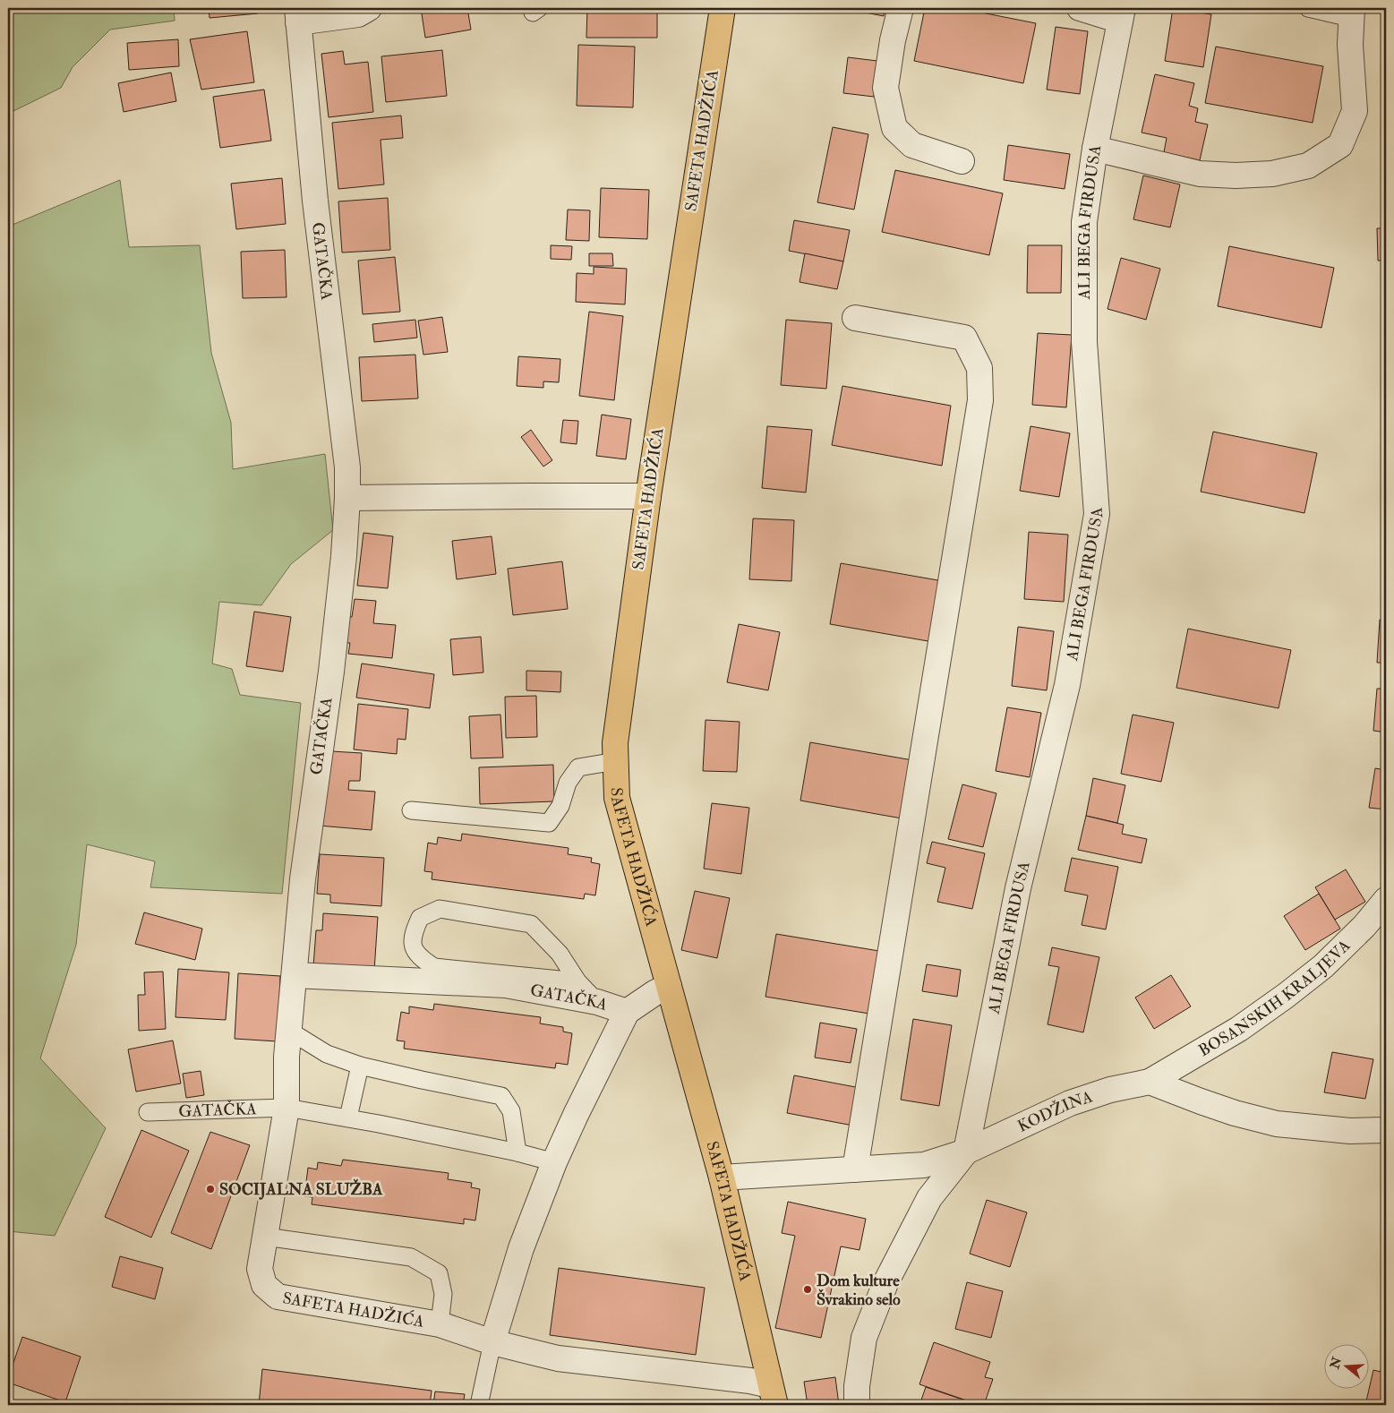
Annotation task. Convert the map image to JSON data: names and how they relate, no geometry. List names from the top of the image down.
{
  "streets": {
    "main road": ["SAFETA HADŽIĆA"],
    "street": [
      "ALI BEGA FIRDUSA",
      "GATAČKA",
      "BOSANSKIH KRALJEVA",
      "KODŽINA"
    ]
  },
  "crossings": [
    ["SAFETA HADŽIĆA", "GATAČKA"],
    ["SAFETA HADŽIĆA", "KODŽINA"],
    ["ALI BEGA FIRDUSA", "KODŽINA"],
    ["BOSANSKIH KRALJEVA", "KODŽINA"]
  ],
  "places": ["SOCIJALNA SLUŽBA", "Dom kulture Švrakino selo"],
  "north": "left"
}
